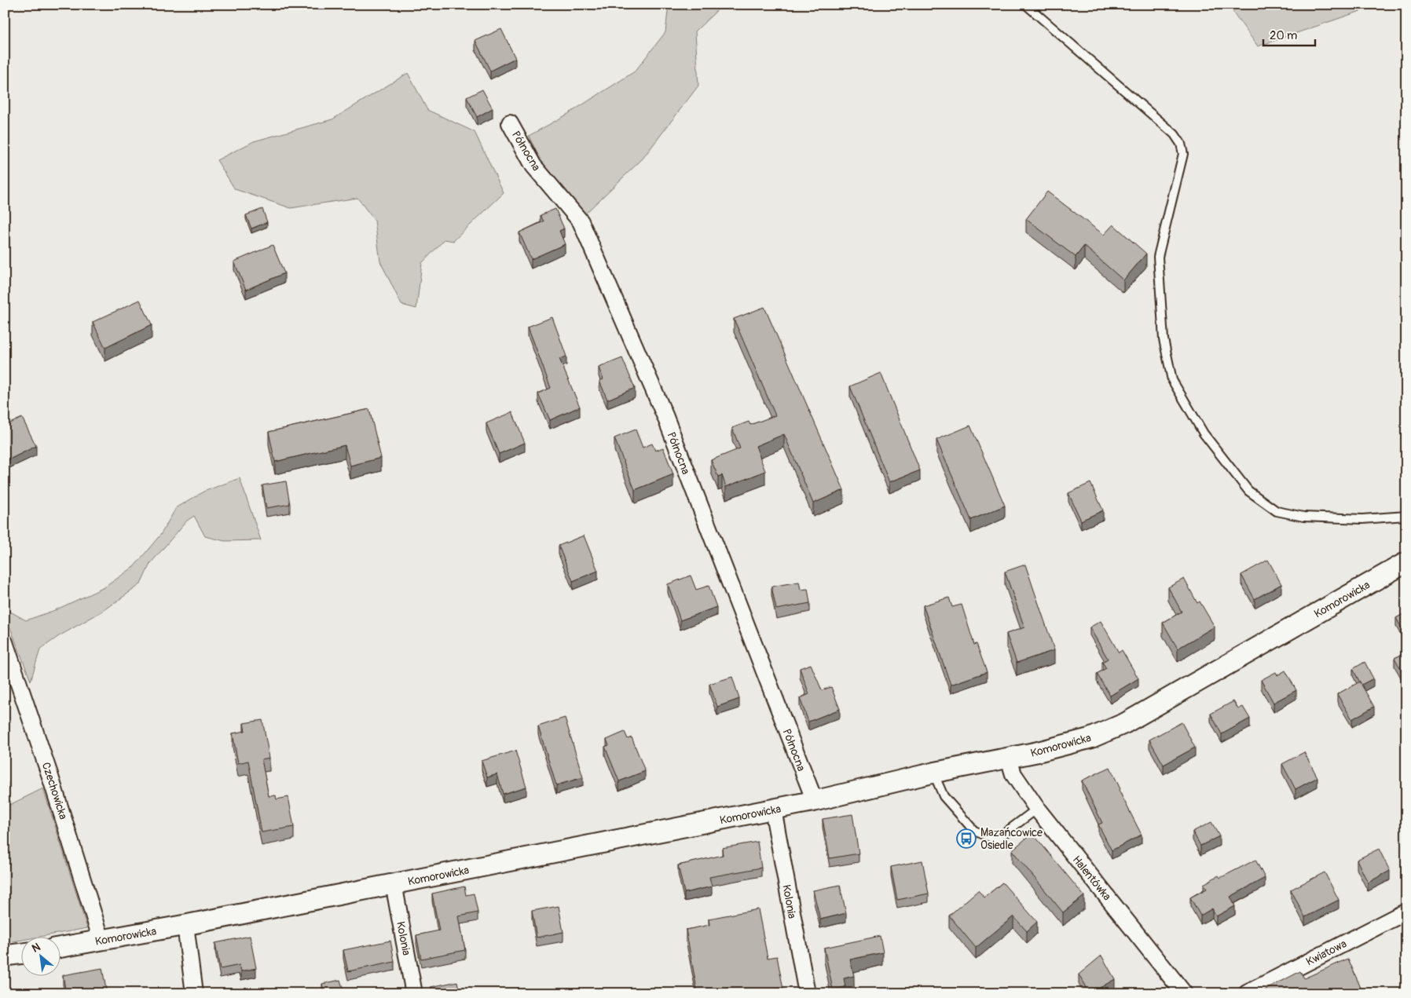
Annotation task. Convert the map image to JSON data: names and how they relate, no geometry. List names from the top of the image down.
{
  "streets": {
    "street": [
      "Północna",
      "Komorowicka",
      "Czechowicka",
      "Halentówka",
      "Kolonia",
      "Kwiatowa"
    ]
  },
  "crossings": [
    ["Północna", "Komorowicka"],
    ["Komorowicka", "Czechowicka"],
    ["Komorowicka", "Halentówka"],
    ["Komorowicka", "Kolonia"]
  ],
  "places": {
    "bus stop": ["Mazańcowice Osiedle"]
  },
  "scale_bar": "20 m",
  "north": "top left"
}
